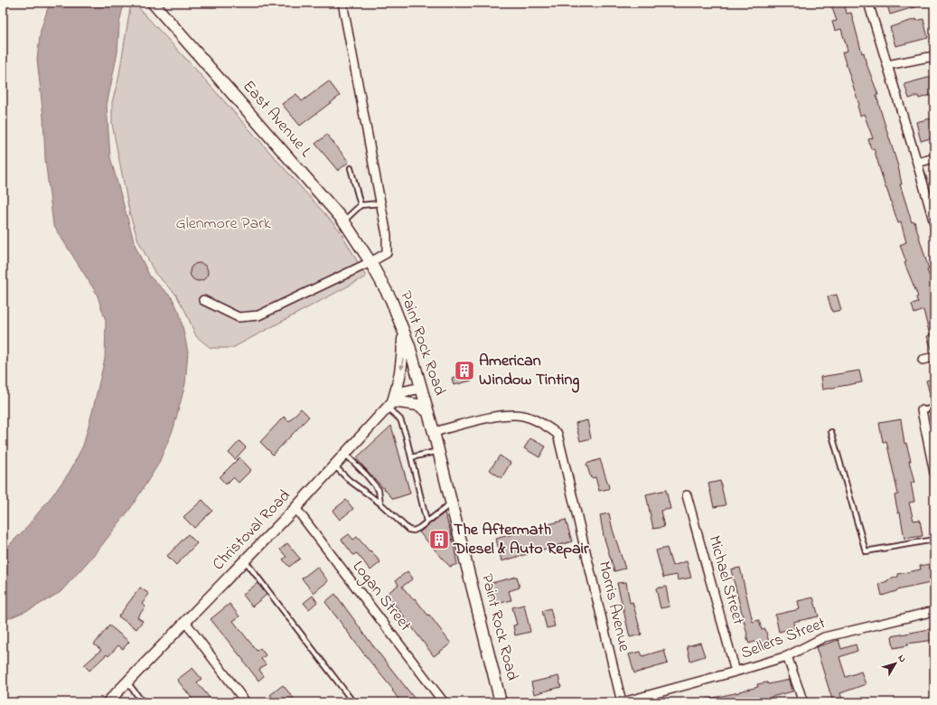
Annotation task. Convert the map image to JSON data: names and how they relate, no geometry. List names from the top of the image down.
{
  "streets": {
    "main road": ["East Avenue L", "Paint Rock Road"],
    "street": [
      "Christoval Road",
      "Michael Street",
      "Logan Street",
      "Morris Avenue",
      "Sellers Street"
    ]
  },
  "crossings": [
    ["East Avenue L", "Paint Rock Road"],
    ["Paint Rock Road", "Christoval Road"],
    ["Paint Rock Road", "Morris Avenue"],
    ["Christoval Road", "Logan Street"],
    ["Michael Street", "Sellers Street"],
    ["Morris Avenue", "Sellers Street"]
  ],
  "parks": ["Glenmore Park"],
  "places": {
    "building": ["American Window Tinting", "The Aftermath Diesel & Auto Repair"]
  },
  "north": "top right"
}
